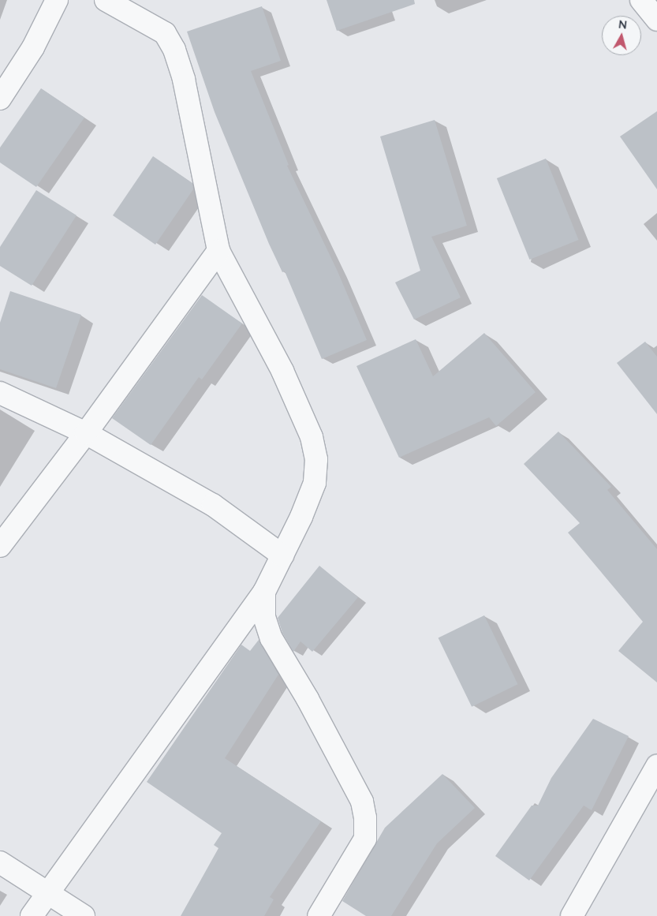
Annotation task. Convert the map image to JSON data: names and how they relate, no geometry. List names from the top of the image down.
{
  "north": "top"
}
